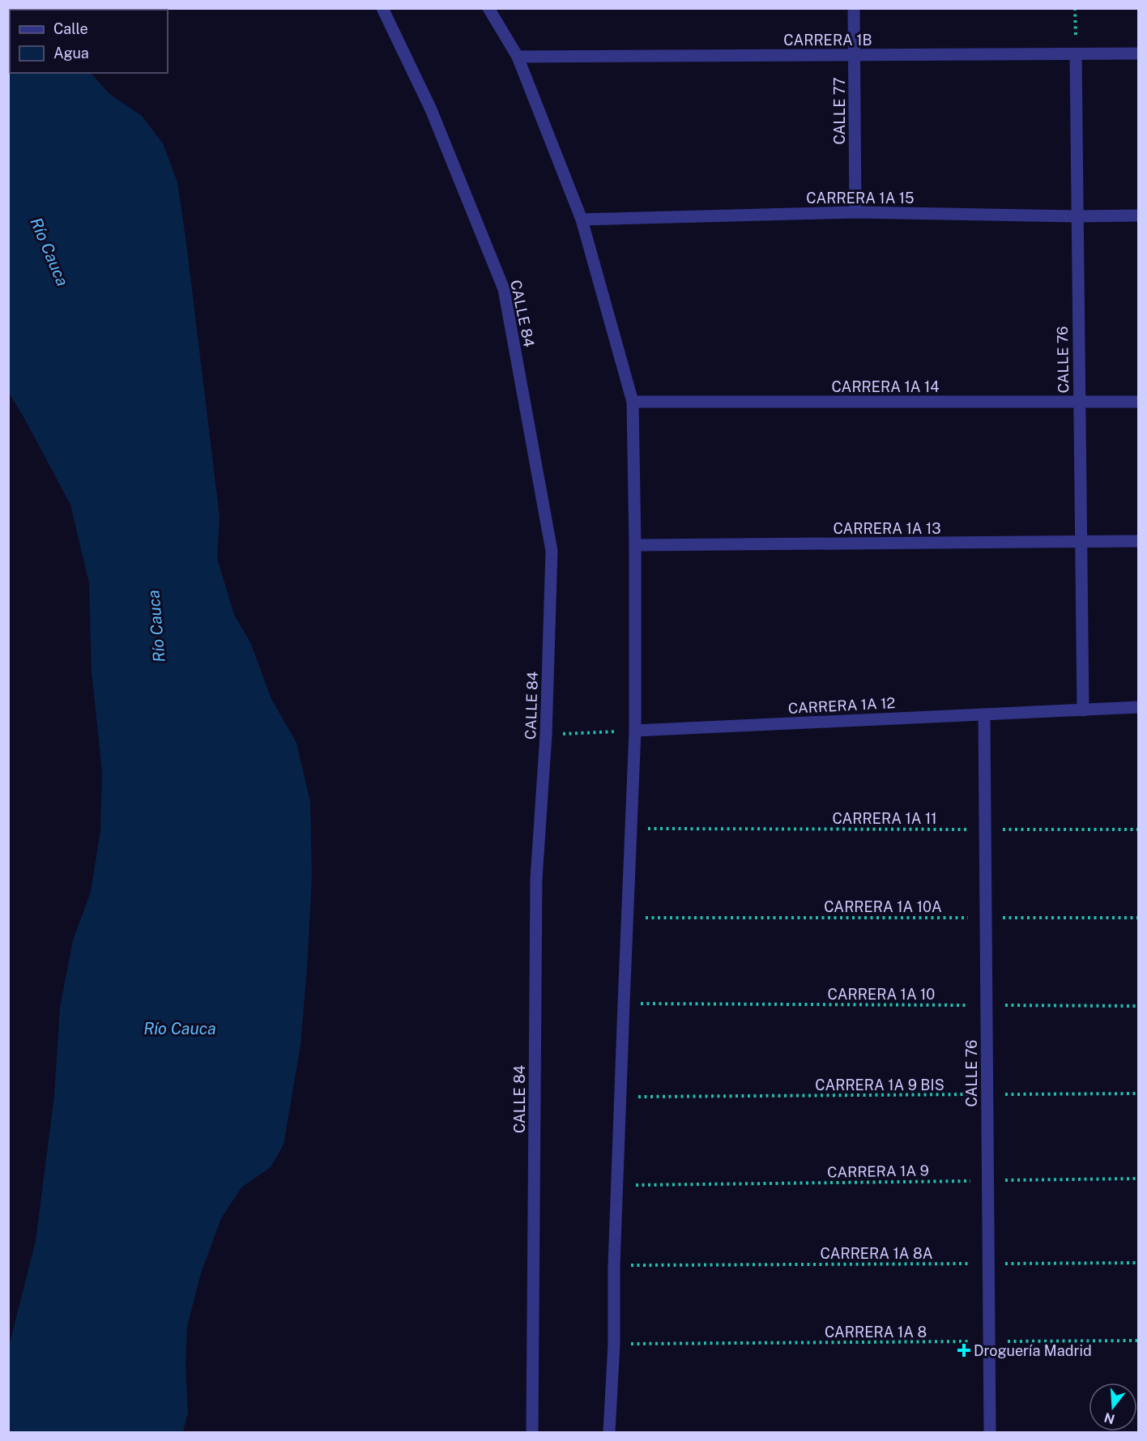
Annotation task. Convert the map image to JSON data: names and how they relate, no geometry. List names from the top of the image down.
{
  "streets": {
    "street": [
      "CARRERA 1B",
      "CALLE 77",
      "CARRERA 1A 15",
      "CALLE 84",
      "CALLE 76",
      "CARRERA 1A 14",
      "CARRERA 1A 13",
      "CARRERA 1A 12"
    ],
    "path": [
      "CARRERA 1A 11",
      "CARRERA 1A 10A",
      "CARRERA 1A 10",
      "CARRERA 1A 9 BIS",
      "CARRERA 1A 9",
      "CARRERA 1A 8A",
      "CARRERA 1A 8"
    ]
  },
  "crossings": [
    ["CARRERA 1B", "CALLE 77"],
    ["CARRERA 1B", "CALLE 76"],
    ["CALLE 77", "CARRERA 1A 15"],
    ["CARRERA 1A 15", "CALLE 76"],
    ["CALLE 76", "CARRERA 1A 14"],
    ["CALLE 76", "CARRERA 1A 13"],
    ["CALLE 76", "CARRERA 1A 12"],
    ["CALLE 76", "CARRERA 1A 11"],
    ["CALLE 76", "CARRERA 1A 10A"],
    ["CALLE 76", "CARRERA 1A 10"],
    ["CALLE 76", "CARRERA 1A 9 BIS"],
    ["CALLE 76", "CARRERA 1A 9"],
    ["CALLE 76", "CARRERA 1A 8A"],
    ["CALLE 76", "CARRERA 1A 8"]
  ],
  "water": ["Río Cauca"],
  "places": {
    "health": ["Droguería Madrid"]
  },
  "legend": ["Calle", "Agua"],
  "north": "bottom"
}
